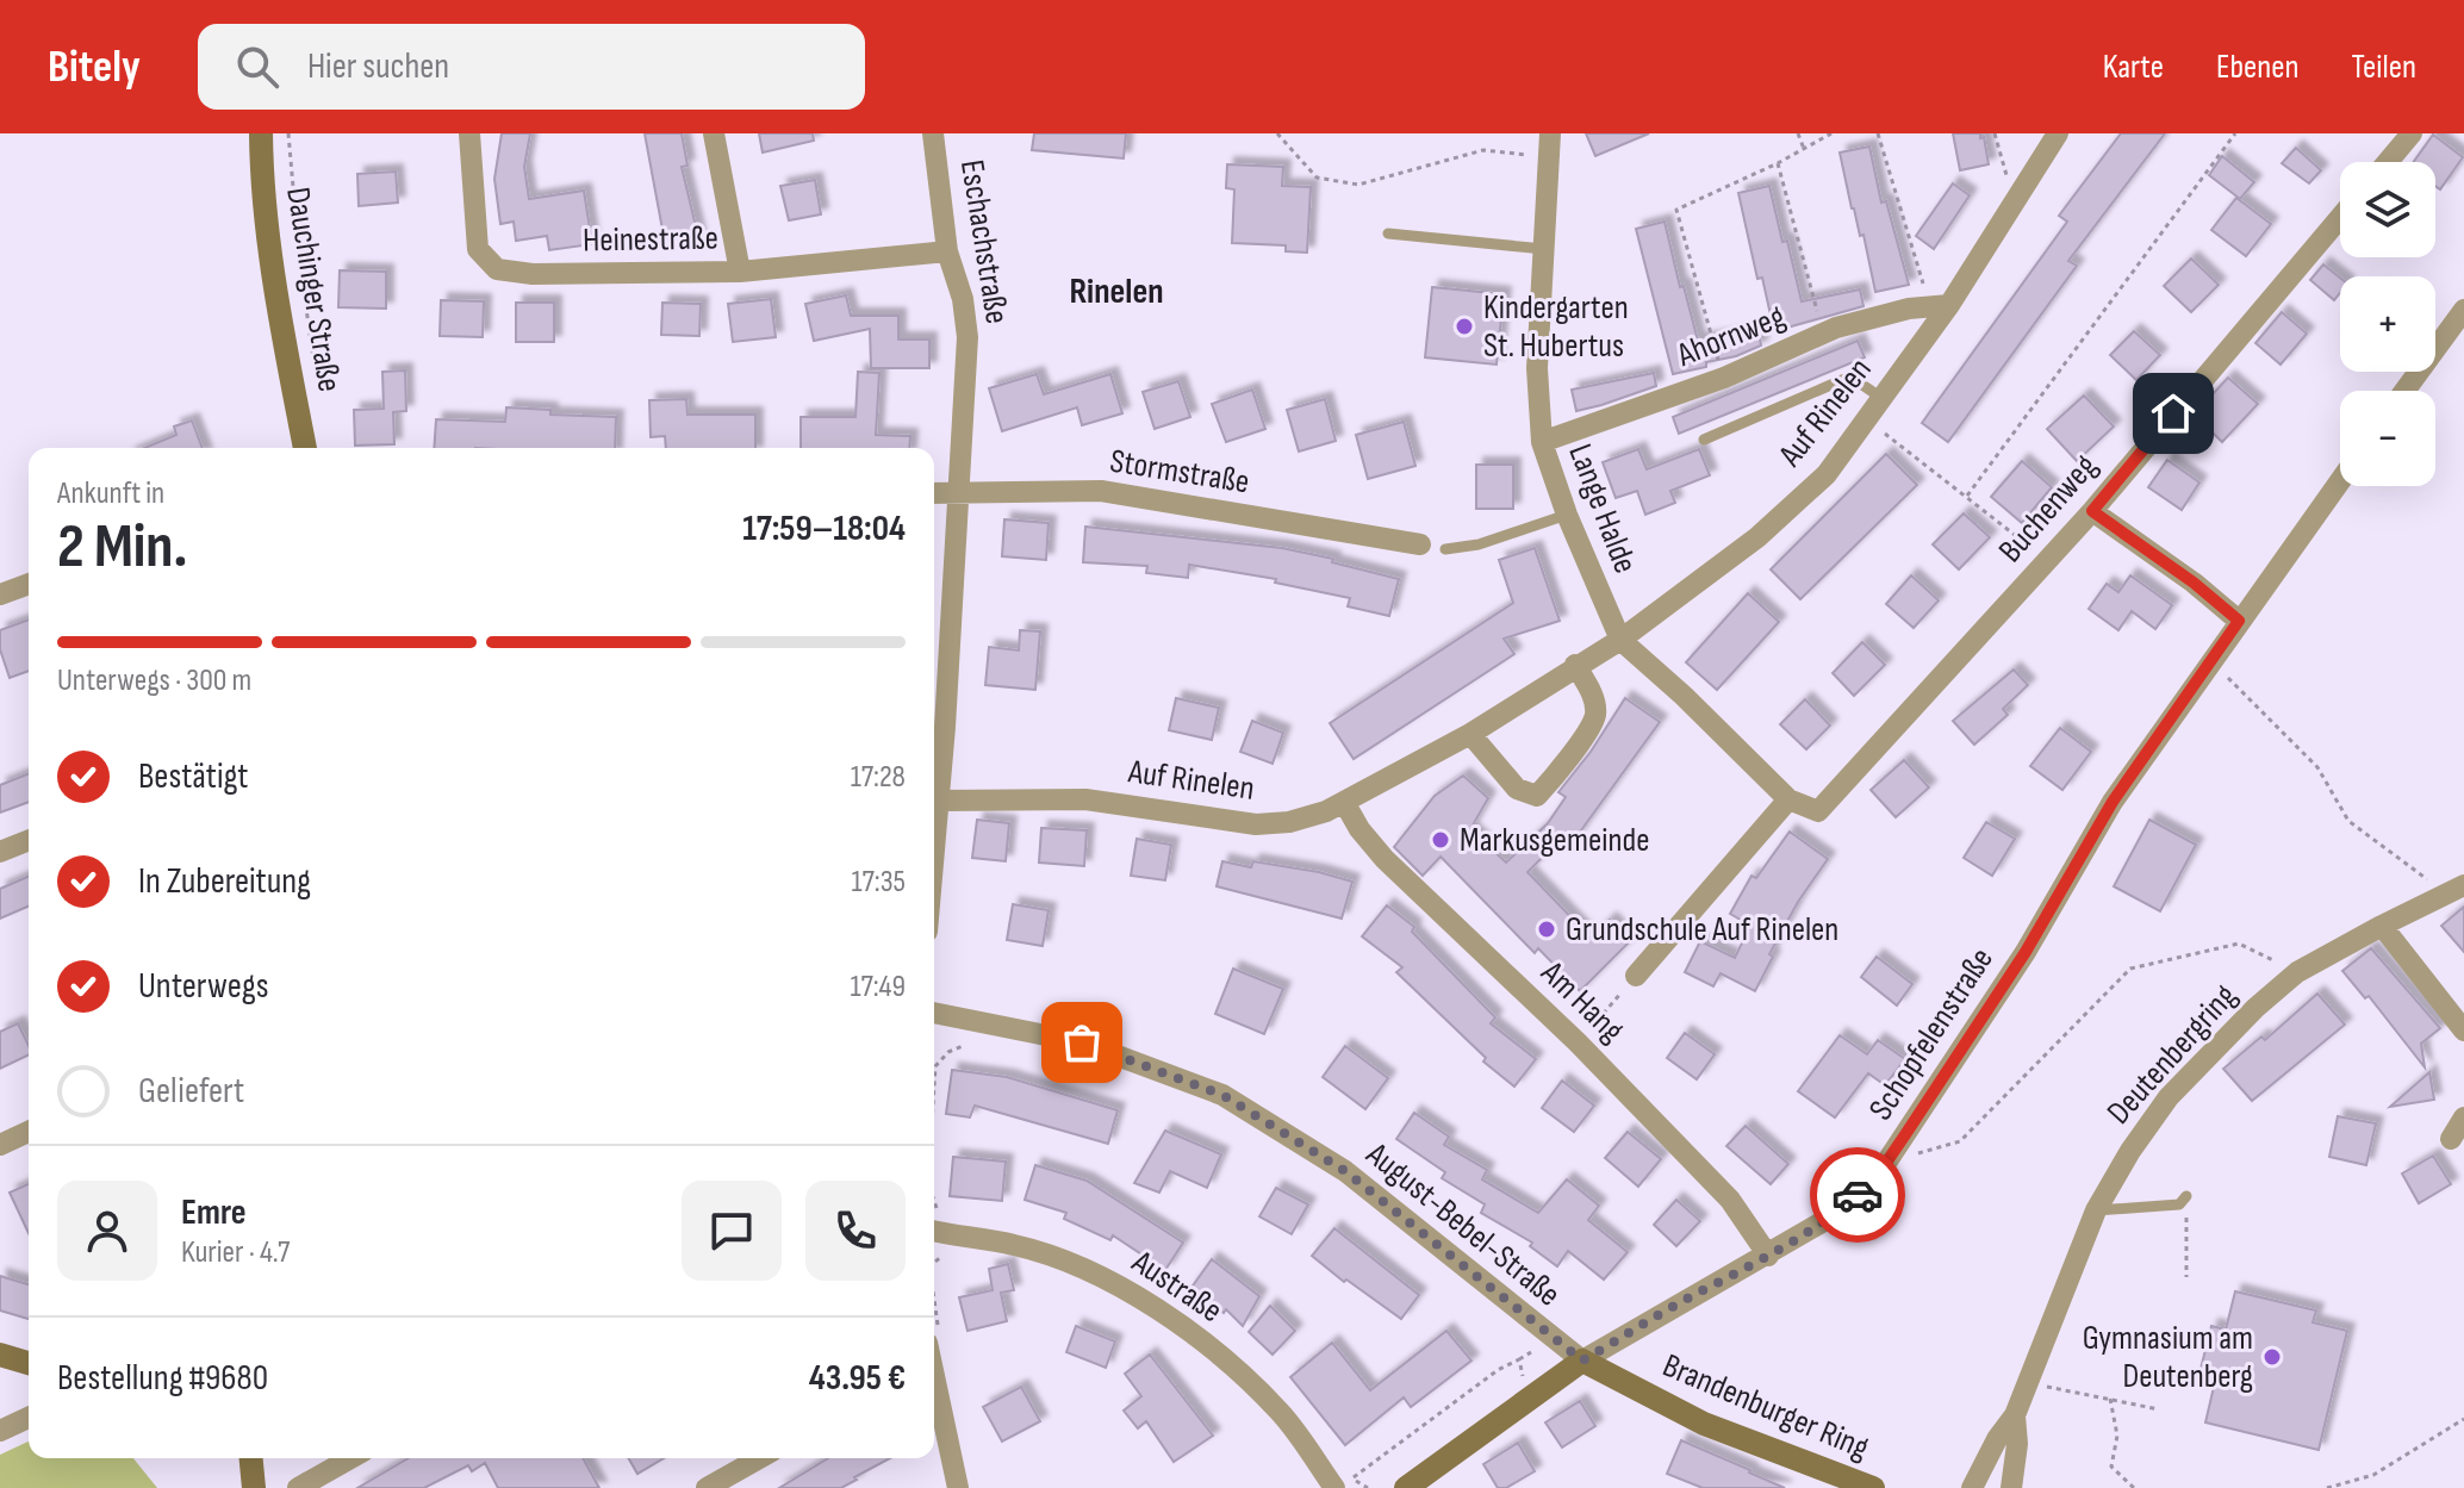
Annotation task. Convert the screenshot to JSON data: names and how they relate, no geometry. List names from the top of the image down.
{
  "streets": {
    "street": [
      "Heinestraße",
      "Eschachstraße",
      "Dauchinger Straße",
      "Ahornweg",
      "Auf Rinelen",
      "Stormstraße",
      "Lange Halde",
      "Buchenweg",
      "Am Hang",
      "Schopfelenstraße",
      "Deutenbergring",
      "August-Bebel-Straße",
      "Austraße",
      "Brandenburger Ring"
    ]
  },
  "crossings": [
    ["Heinestraße", "Eschachstraße"],
    ["Eschachstraße", "Auf Rinelen"],
    ["Eschachstraße", "Stormstraße"],
    ["Ahornweg", "Auf Rinelen"],
    ["Ahornweg", "Lange Halde"],
    ["Auf Rinelen", "Lange Halde"],
    ["Auf Rinelen", "Am Hang"],
    ["Lange Halde", "Buchenweg"],
    ["Am Hang", "Schopfelenstraße"],
    ["Schopfelenstraße", "August-Bebel-Straße"],
    ["Schopfelenstraße", "Brandenburger Ring"],
    ["August-Bebel-Straße", "Brandenburger Ring"]
  ],
  "districts": ["Rinelen"],
  "places": [
    "Kindergarten St. Hubertus",
    "Markusgemeinde",
    "Grundschule Auf Rinelen",
    "Gymnasium am Deutenberg"
  ],
  "page": {
    "header": "Bitely",
    "search": "Hier suchen",
    "nav": ["Karte", "Ebenen", "Teilen"],
    "map_buttons": ["+", "−"],
    "heading": ["2 Min.", "Ankunft in", "17:59–18:04"],
    "panel": [
      "Emre",
      "Kurier · 4.7",
      "Bestellung #9680",
      "43.95 €"
    ],
    "bar": "Unterwegs · 300 m",
    "list": [
      ["Bestätigt", "17:28"],
      ["In Zubereitung", "17:35"],
      ["Unterwegs", "17:49"],
      "Geliefert"
    ]
  }
}
